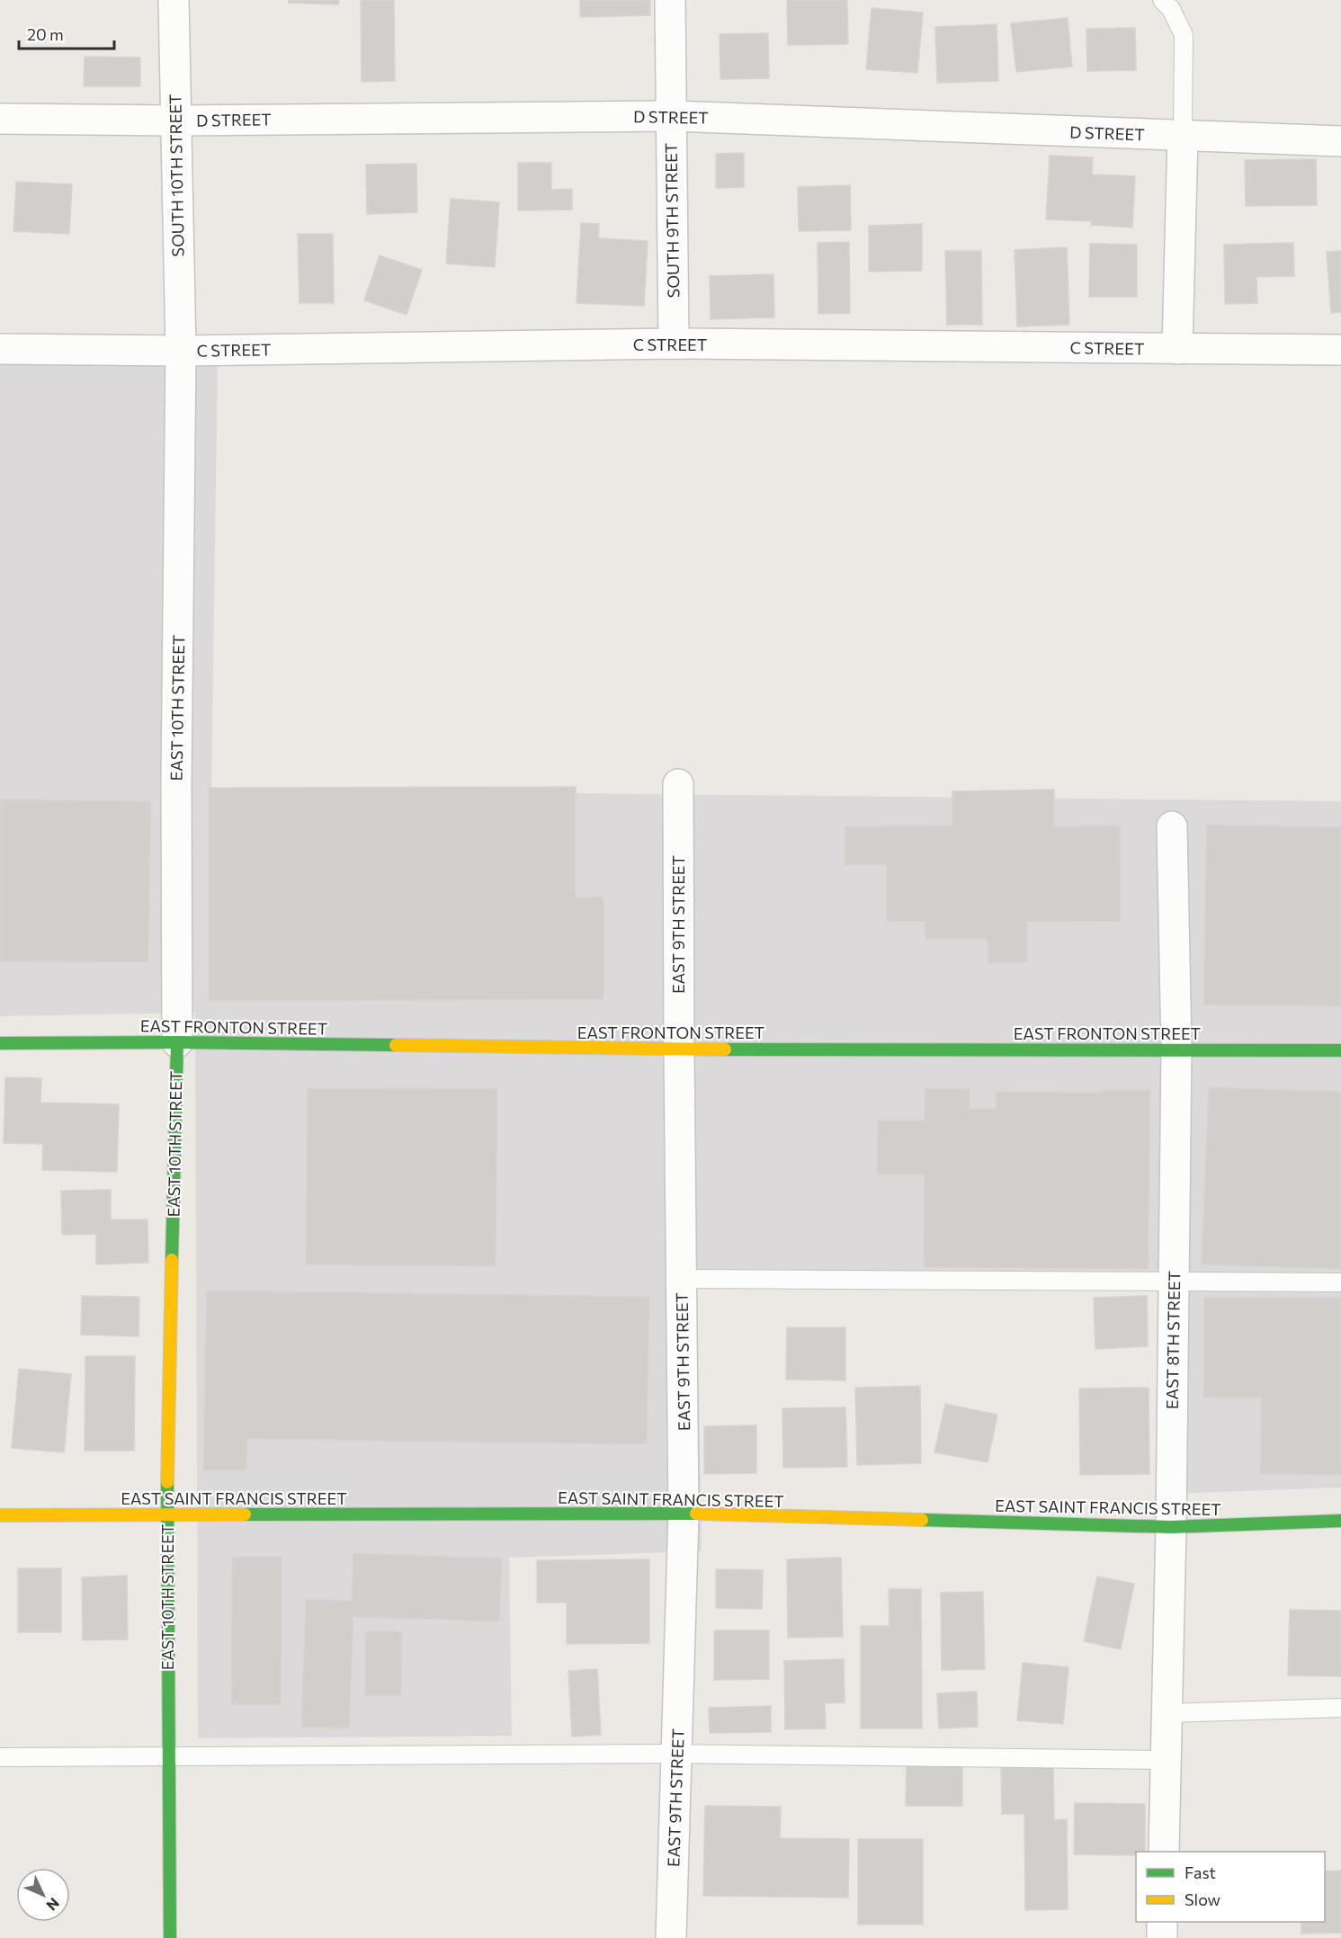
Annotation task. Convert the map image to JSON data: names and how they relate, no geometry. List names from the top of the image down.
{
  "streets": {
    "street": [
      "D STREET",
      "SOUTH 10TH STREET",
      "SOUTH 9TH STREET",
      "C STREET",
      "EAST 10TH STREET",
      "EAST 9TH STREET",
      "EAST FRONTON STREET",
      "EAST 8TH STREET",
      "EAST SAINT FRANCIS STREET"
    ]
  },
  "crossings": [
    ["D STREET", "SOUTH 10TH STREET"],
    ["D STREET", "SOUTH 9TH STREET"],
    ["SOUTH 10TH STREET", "C STREET"],
    ["SOUTH 10TH STREET", "EAST 10TH STREET"],
    ["SOUTH 9TH STREET", "C STREET"],
    ["C STREET", "EAST 10TH STREET"],
    ["EAST 10TH STREET", "EAST FRONTON STREET"],
    ["EAST 10TH STREET", "EAST SAINT FRANCIS STREET"],
    ["EAST 9TH STREET", "EAST FRONTON STREET"],
    ["EAST 9TH STREET", "EAST SAINT FRANCIS STREET"],
    ["EAST FRONTON STREET", "EAST 8TH STREET"],
    ["EAST 8TH STREET", "EAST SAINT FRANCIS STREET"]
  ],
  "legend": ["Fast", "Slow"],
  "scale_bar": "20 m",
  "north": "bottom right"
}
